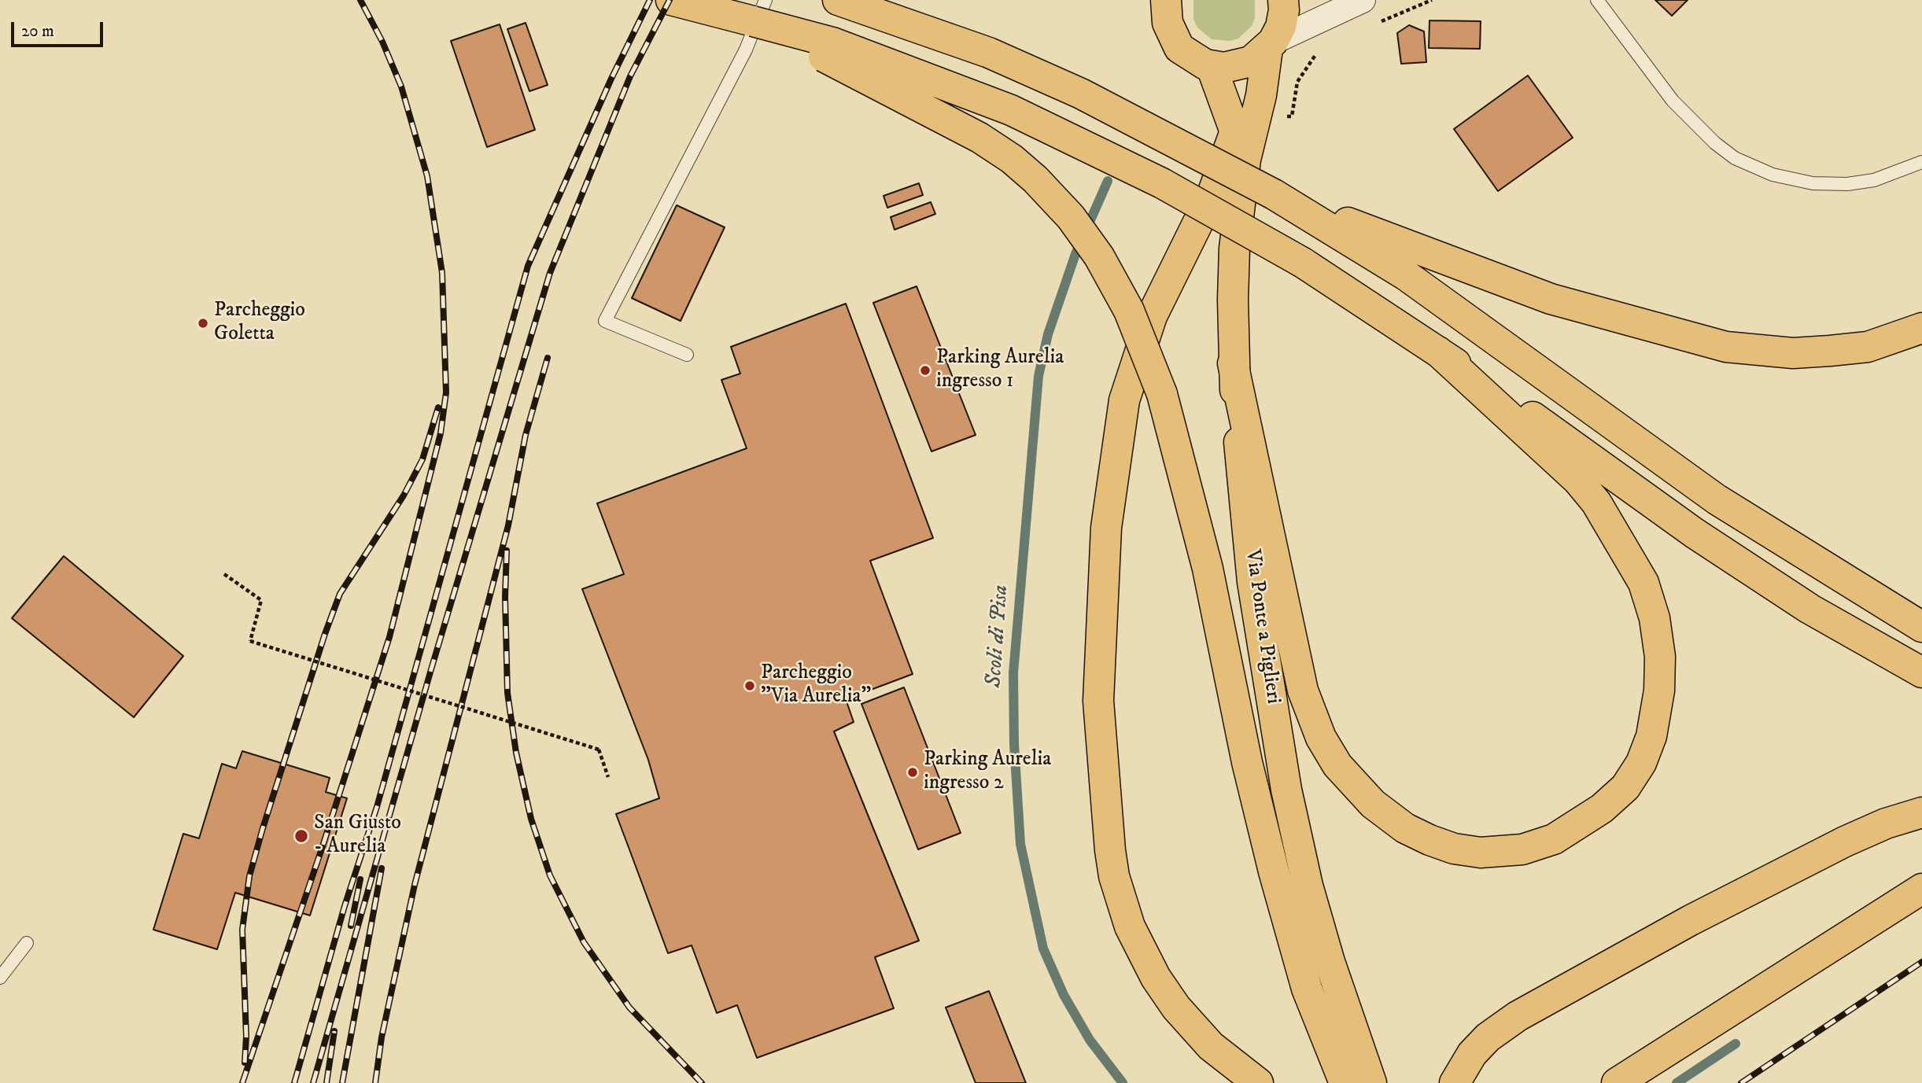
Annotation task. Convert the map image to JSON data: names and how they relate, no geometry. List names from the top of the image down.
{
  "streets": {
    "main road": ["Via Ponte a Piglieri"]
  },
  "water": ["Scoli di Pisa"],
  "places": [
    "Parcheggio Goletta",
    "Parking Aurelia ingresso 1",
    "Parcheggio \"Via Aurelia\"",
    "Parking Aurelia ingresso 2",
    "San Giusto - Aurelia"
  ],
  "scale_bar": "20 m"
}
